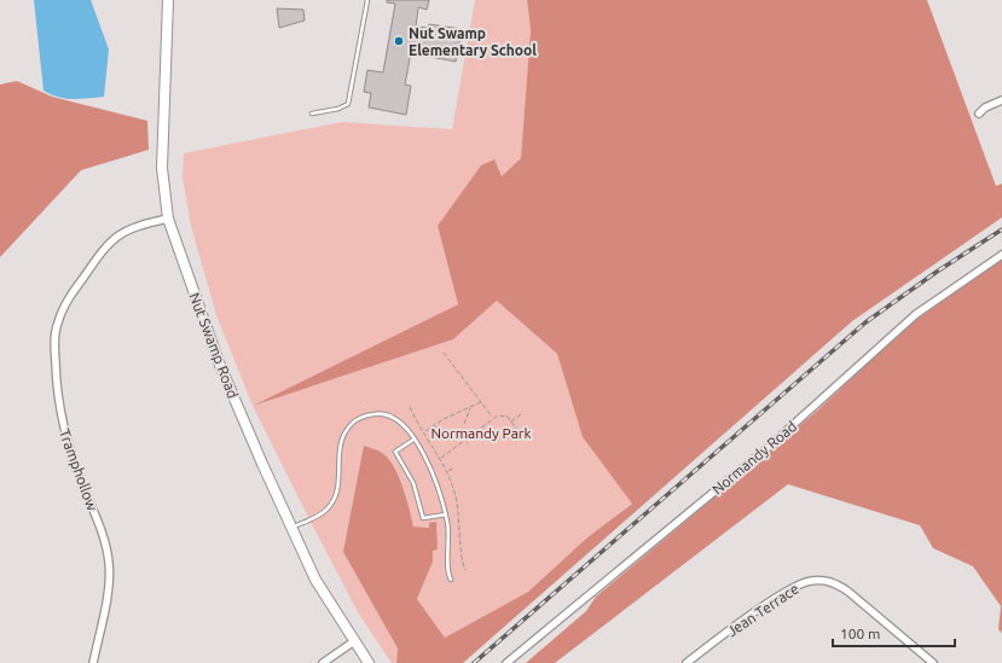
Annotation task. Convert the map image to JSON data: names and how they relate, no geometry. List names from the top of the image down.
{
  "streets": {
    "main road": ["Nut Swamp Road"],
    "street": ["Normandy Road", "Tramphollow", "Jean Terrace"]
  },
  "crossings": [
    ["Nut Swamp Road", "Tramphollow"]
  ],
  "parks": ["Normandy Park"],
  "places": ["Nut Swamp Elementary School"],
  "scale_bar": "100 m"
}
